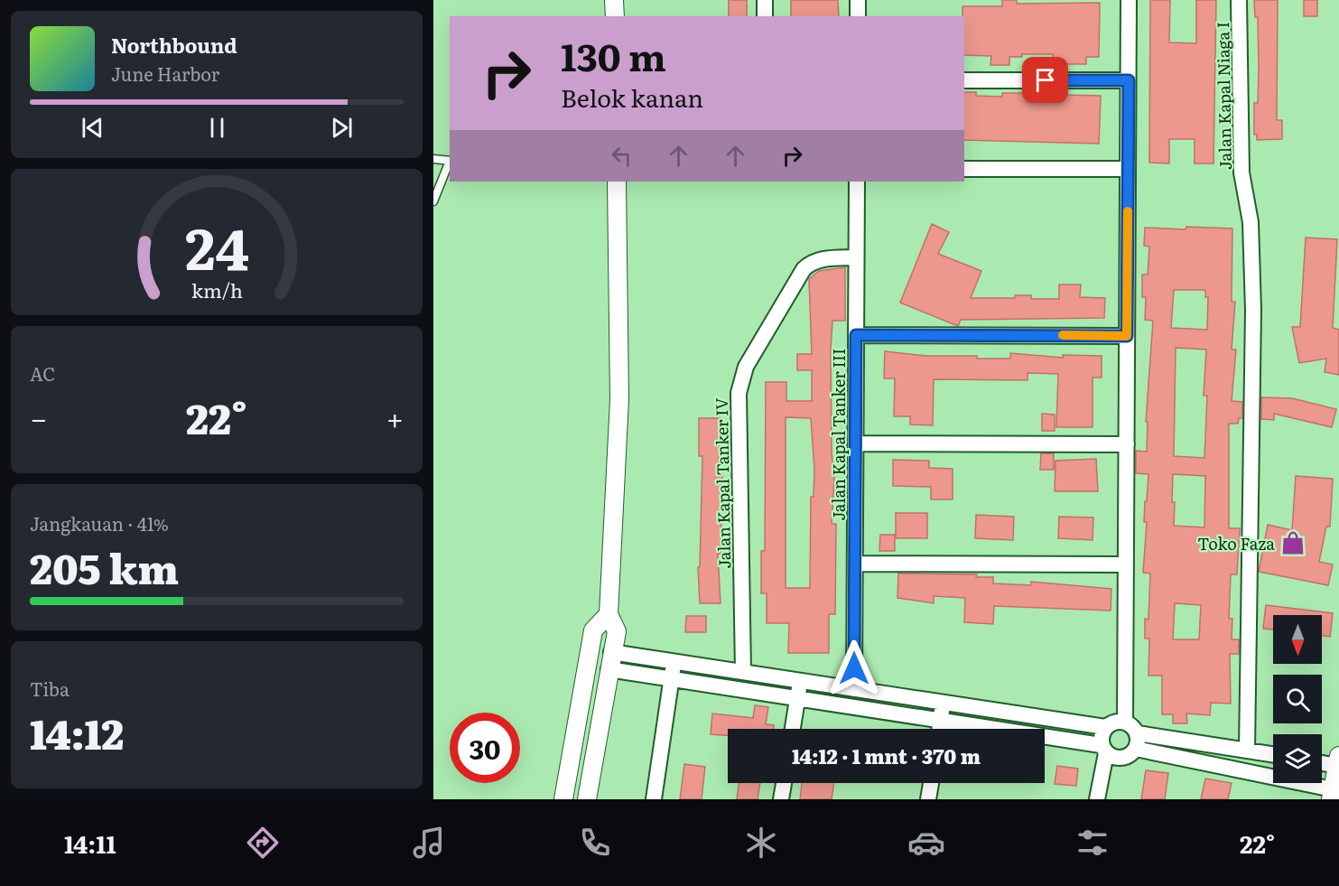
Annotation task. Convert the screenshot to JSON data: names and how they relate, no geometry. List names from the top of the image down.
{
  "streets": {
    "street": ["Jalan Kapal Niaga I", "Jalan Kapal Tanker III", "Jalan Kapal Tanker IV"]
  },
  "crossings": [
    ["Jalan Kapal Tanker III", "Jalan Kapal Tanker IV"]
  ],
  "places": {
    "shop": ["Toko Faza"]
  },
  "north": "bottom",
  "page": {
    "turn": ["130 m", "Belok kanan"],
    "song": ["Northbound", "June Harbor"],
    "tile": [
      "AC",
      ["Jangkauan · 41%", "205 km"],
      ["Tiba", "14:12"]
    ],
    "heat": ["−", "22°", "+"],
    "limit": "30",
    "trip": "14:12 · 1 mnt · 370 m",
    "tabs": ["14:11", "22°"],
    "gauge": ["24", "km/h"]
  }
}
